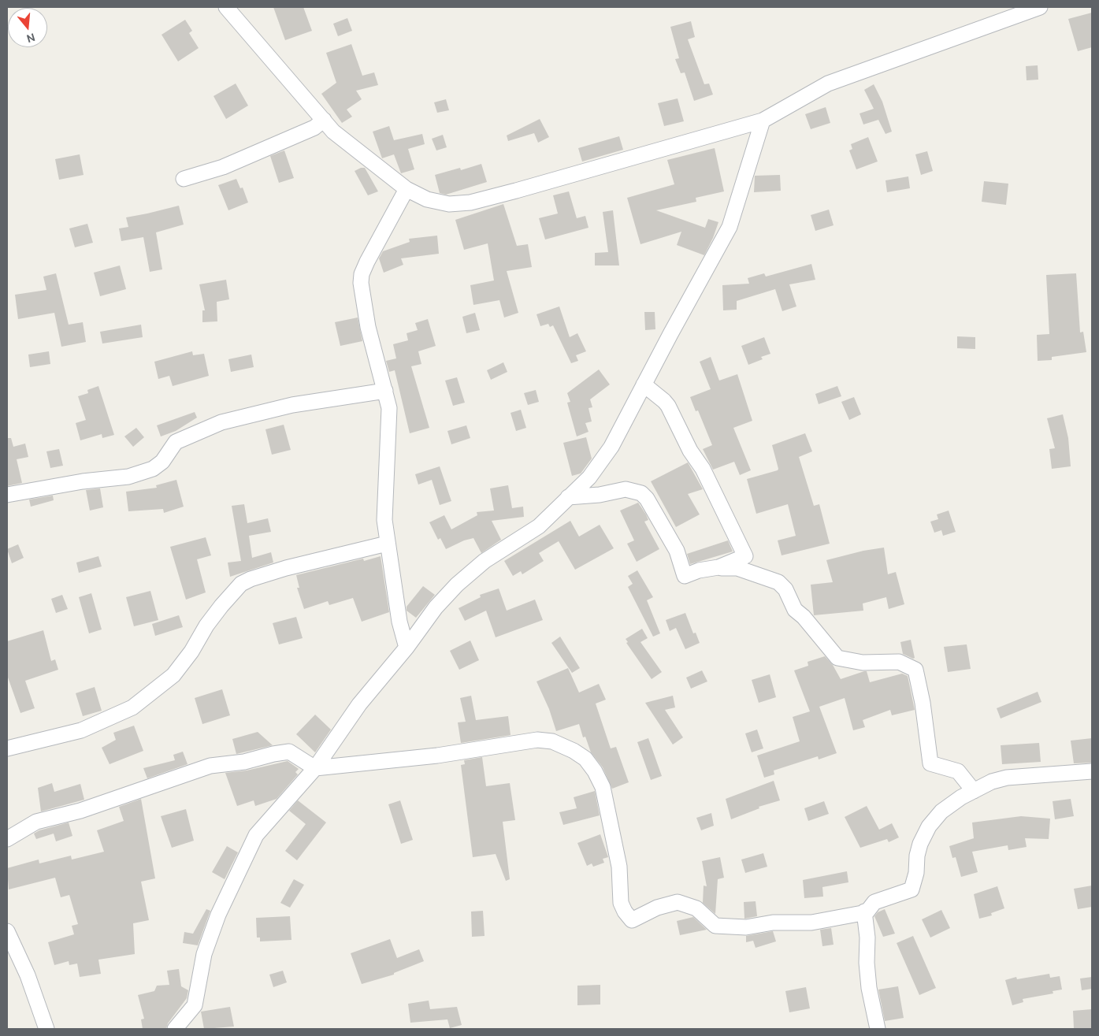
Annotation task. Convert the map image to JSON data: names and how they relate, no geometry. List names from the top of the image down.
{
  "north": "bottom"
}
